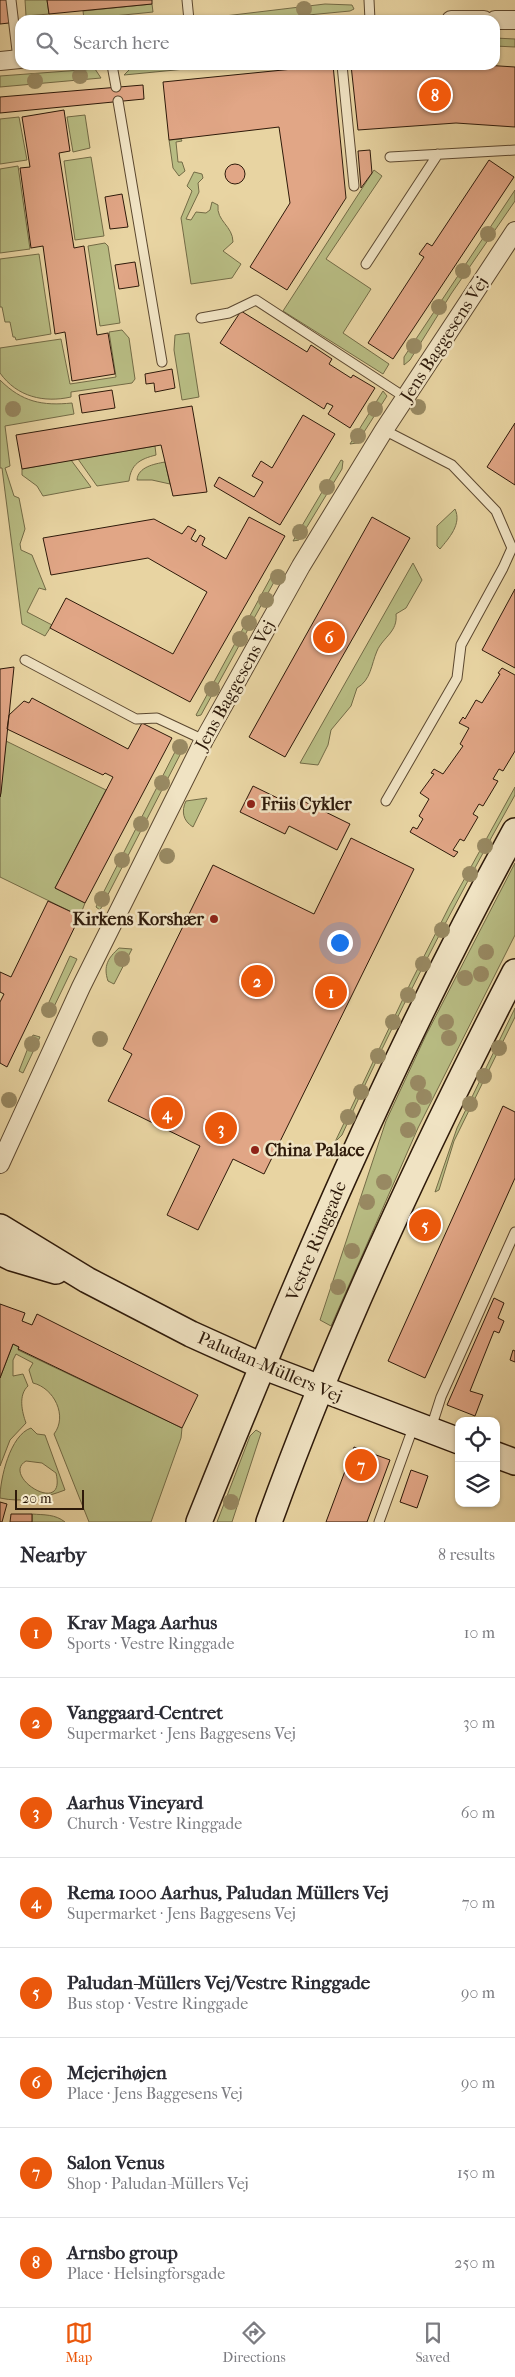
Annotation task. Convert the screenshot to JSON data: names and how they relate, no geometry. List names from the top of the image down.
{
  "streets": {
    "main road": ["Vestre Ringgade", "Paludan-Müllers Vej"],
    "street": ["Jens Baggesens Vej"]
  },
  "crossings": [
    ["Vestre Ringgade", "Paludan-Müllers Vej"]
  ],
  "places": ["Friis Cykler", "Kirkens Korshær", "China Palace"],
  "scale_bar": "20 m",
  "page": {
    "search": "Search here",
    "pins": [
      "8",
      "6",
      "2",
      "1",
      "4",
      "3",
      "5",
      "7"
    ],
    "scale": "20 m",
    "heading": ["Nearby", "8 results"],
    "list": [
      {
        "mark": "1",
        "name": "Krav Maga Aarhus",
        "note": "Sports · Vestre Ringgade",
        "value": "10 m"
      },
      {
        "mark": "2",
        "name": "Vanggaard-Centret",
        "note": "Supermarket · Jens Baggesens Vej",
        "value": "30 m"
      },
      {
        "mark": "3",
        "name": "Aarhus Vineyard",
        "note": "Church · Vestre Ringgade",
        "value": "60 m"
      },
      {
        "mark": "4",
        "name": "Rema 1000 Aarhus, Paludan Müllers Vej",
        "note": "Supermarket · Jens Baggesens Vej",
        "value": "70 m"
      },
      {
        "mark": "5",
        "name": "Paludan-Müllers Vej/Vestre Ringgade",
        "note": "Bus stop · Vestre Ringgade",
        "value": "90 m"
      },
      {
        "mark": "6",
        "name": "Mejerihøjen",
        "note": "Place · Jens Baggesens Vej",
        "value": "90 m"
      },
      {
        "mark": "7",
        "name": "Salon Venus",
        "note": "Shop · Paludan-Müllers Vej",
        "value": "150 m"
      },
      {
        "mark": "8",
        "name": "Arnsbo group",
        "note": "Place · Helsingforsgade",
        "value": "250 m"
      }
    ],
    "nav": ["Map", "Directions", "Saved"]
  }
}
